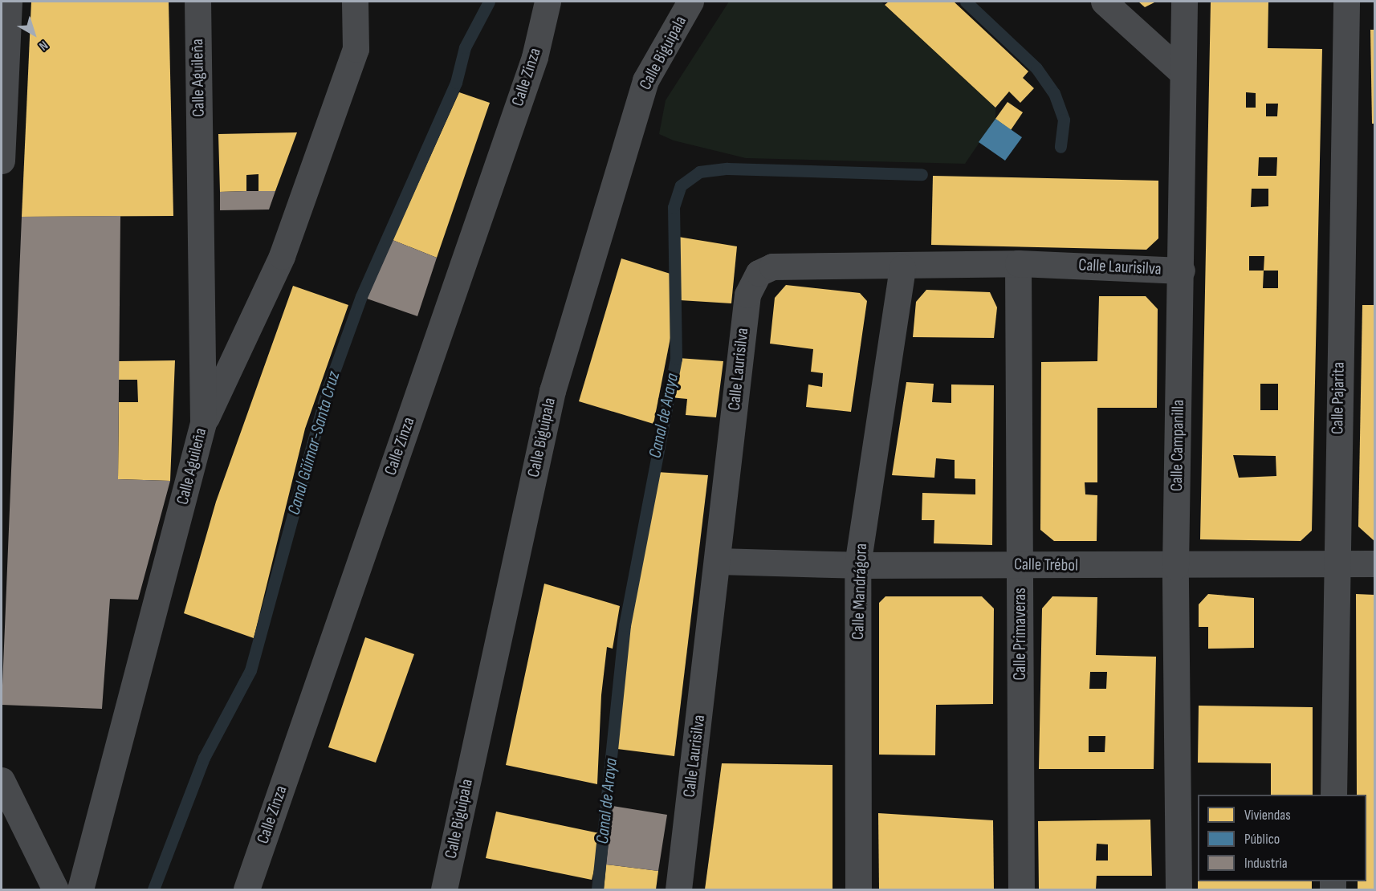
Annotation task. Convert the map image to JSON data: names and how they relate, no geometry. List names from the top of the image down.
{
  "streets": {
    "street": [
      "Calle Biguipala",
      "Calle Zinza",
      "Calle Aguileña",
      "Calle Laurisilva",
      "Calle Pajarita",
      "Calle Campanilla",
      "Calle Trébol",
      "Calle Mandrágora",
      "Calle Primaveras"
    ]
  },
  "crossings": [
    ["Calle Laurisilva", "Calle Campanilla"],
    ["Calle Laurisilva", "Calle Trébol"],
    ["Calle Laurisilva", "Calle Mandrágora"],
    ["Calle Laurisilva", "Calle Primaveras"],
    ["Calle Pajarita", "Calle Trébol"],
    ["Calle Campanilla", "Calle Trébol"],
    ["Calle Trébol", "Calle Mandrágora"],
    ["Calle Trébol", "Calle Primaveras"]
  ],
  "water": ["Canal de Araya", "Canal Güímar-Santa Cruz"],
  "legend": ["Viviendas", "Público", "Industria"],
  "north": "bottom right"
}
